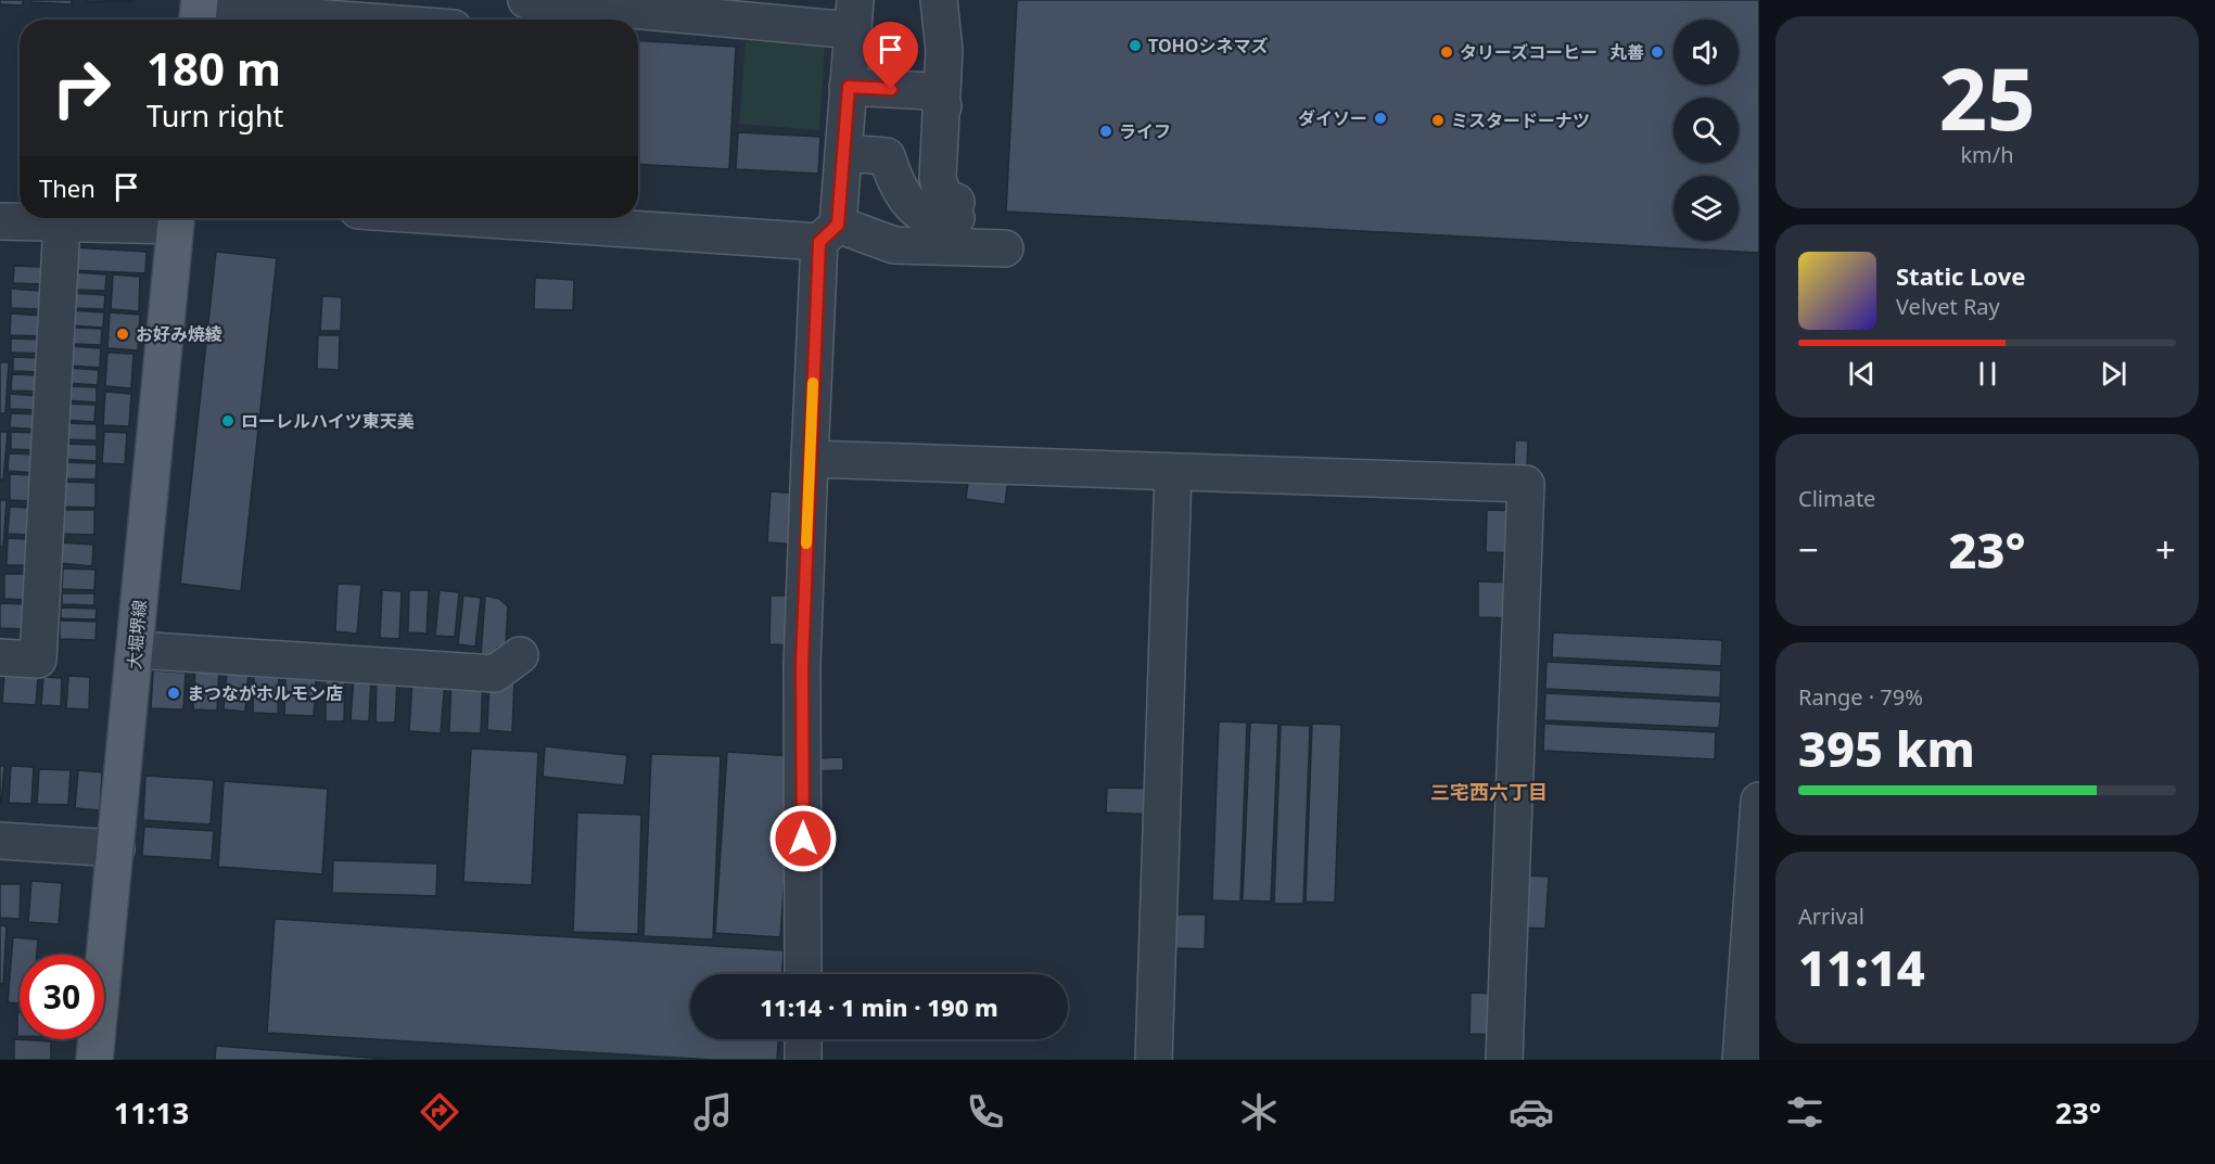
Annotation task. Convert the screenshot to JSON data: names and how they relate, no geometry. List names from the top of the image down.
{
  "streets": {
    "main road": ["大堀堺線"]
  },
  "districts": ["三宅西六丁目"],
  "places": [
    "TOHOシネマズ",
    "タリーズコーヒー",
    "丸善",
    "ダイソー",
    "ミスタードーナツ",
    "ライフ",
    "お好み焼綾",
    "ローレルハイツ東天美",
    "まつながホルモン店"
  ],
  "page": {
    "tile": [
      ["25", "km/h"],
      "Climate",
      ["Range · 79%", "395 km"],
      ["Arrival", "11:14"]
    ],
    "turn": ["180 m", "Turn right"],
    "then": "Then",
    "song": ["Static Love", "Velvet Ray"],
    "heat": ["−", "23°", "+"],
    "limit": "30",
    "trip": "11:14 · 1 min · 190 m",
    "tabs": ["11:13", "23°"]
  }
}
